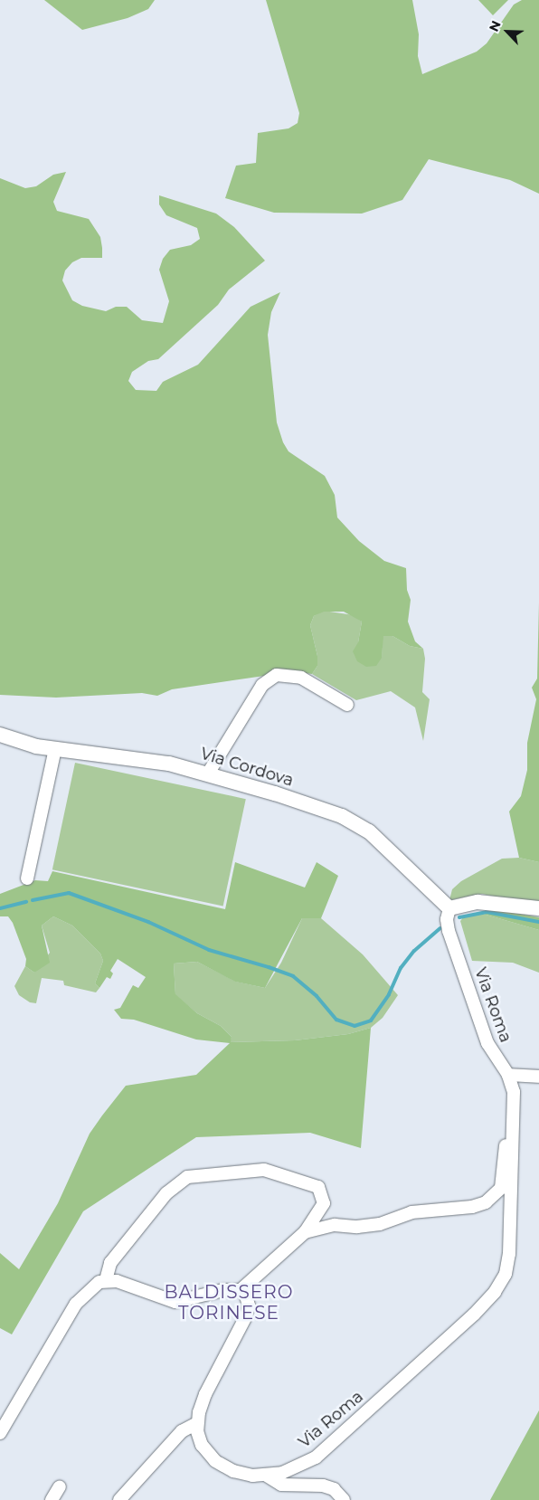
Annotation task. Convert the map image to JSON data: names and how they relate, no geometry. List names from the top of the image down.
{
  "streets": {
    "street": ["Via Cordova", "Via Roma"]
  },
  "crossings": [
    ["Via Cordova", "Via Roma"]
  ],
  "districts": ["BALDISSERO TORINESE"],
  "north": "top left"
}
